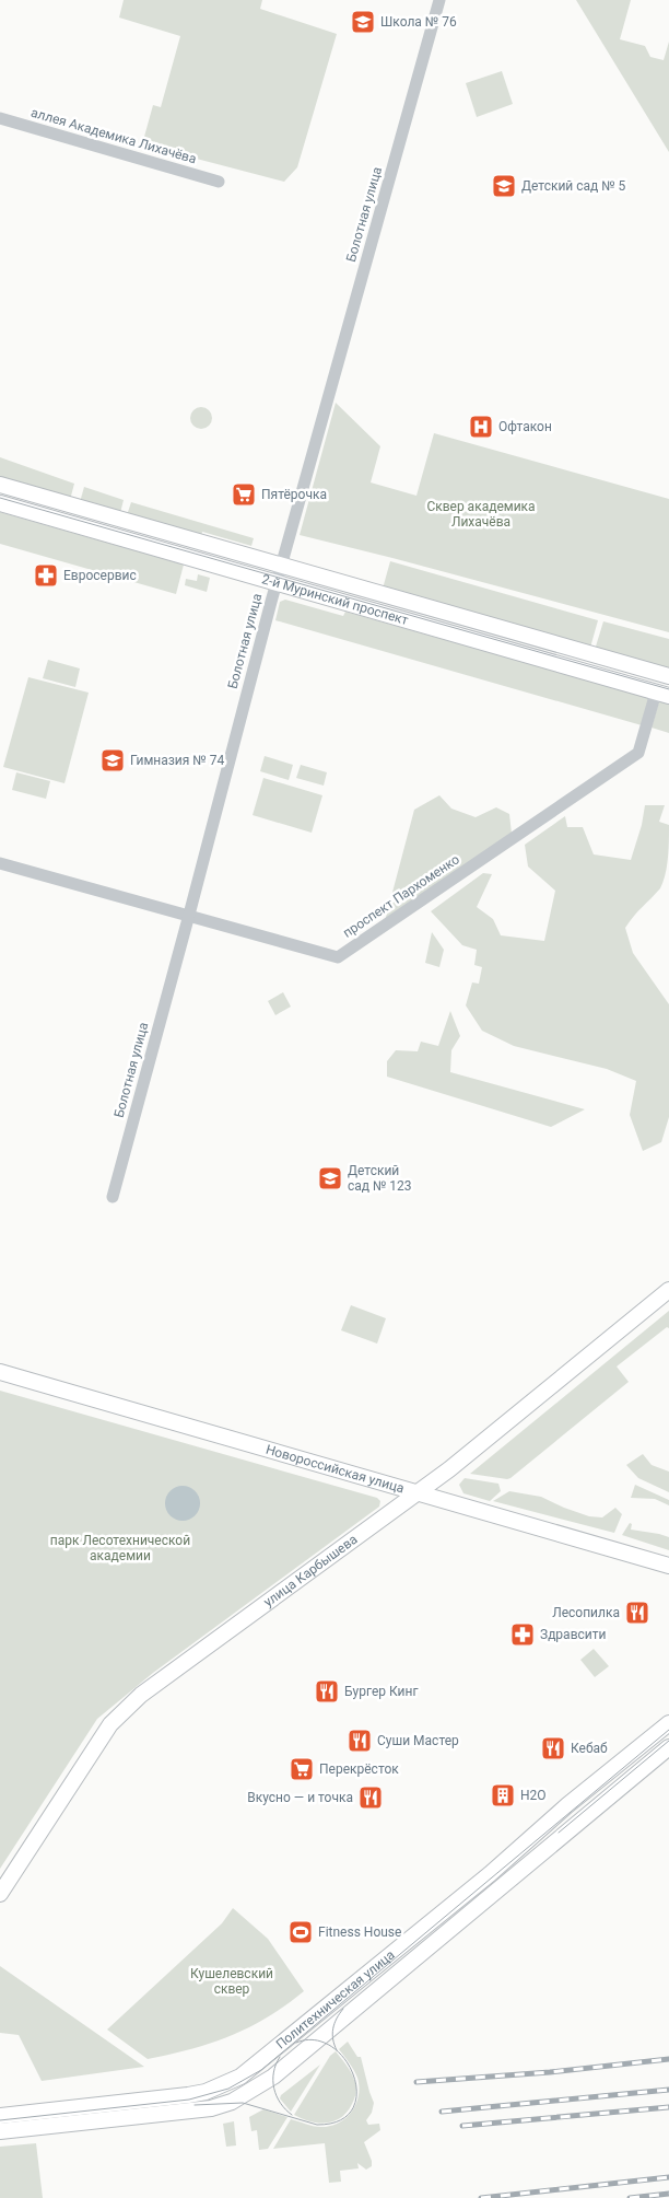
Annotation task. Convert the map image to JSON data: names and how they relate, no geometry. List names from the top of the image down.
{
  "streets": {
    "main road": [
      "2-й Муринский проспект",
      "Новороссийская улица",
      "улица Карбышева",
      "Политехническая улица"
    ],
    "street": ["аллея Академика Лихачёва", "Болотная улица", "проспект Пархоменко"]
  },
  "crossings": [
    ["Болотная улица", "2-й Муринский проспект"],
    ["Болотная улица", "проспект Пархоменко"],
    ["2-й Муринский проспект", "проспект Пархоменко"],
    ["Новороссийская улица", "улица Карбышева"]
  ],
  "parks": ["Сквер академика Лихачёва", "парк Лесотехнической академии", "Кушелевский сквер"],
  "places": {
    "school or university": [
      "Школа № 76",
      "Детский сад № 5",
      "Гимназия № 74",
      "Детский сад № 123"
    ],
    "hospital": ["Офтакон"],
    "supermarket": ["Пятёрочка", "Перекрёсток"],
    "pharmacy": ["Евросервис", "Здравсити"],
    "restaurant": [
      "Лесопилка",
      "Бургер Кинг",
      "Суши Мастер",
      "Кебаб",
      "Вкусно — и точка"
    ],
    "building": ["H2O"],
    "sports": ["Fitness House"]
  }
}
